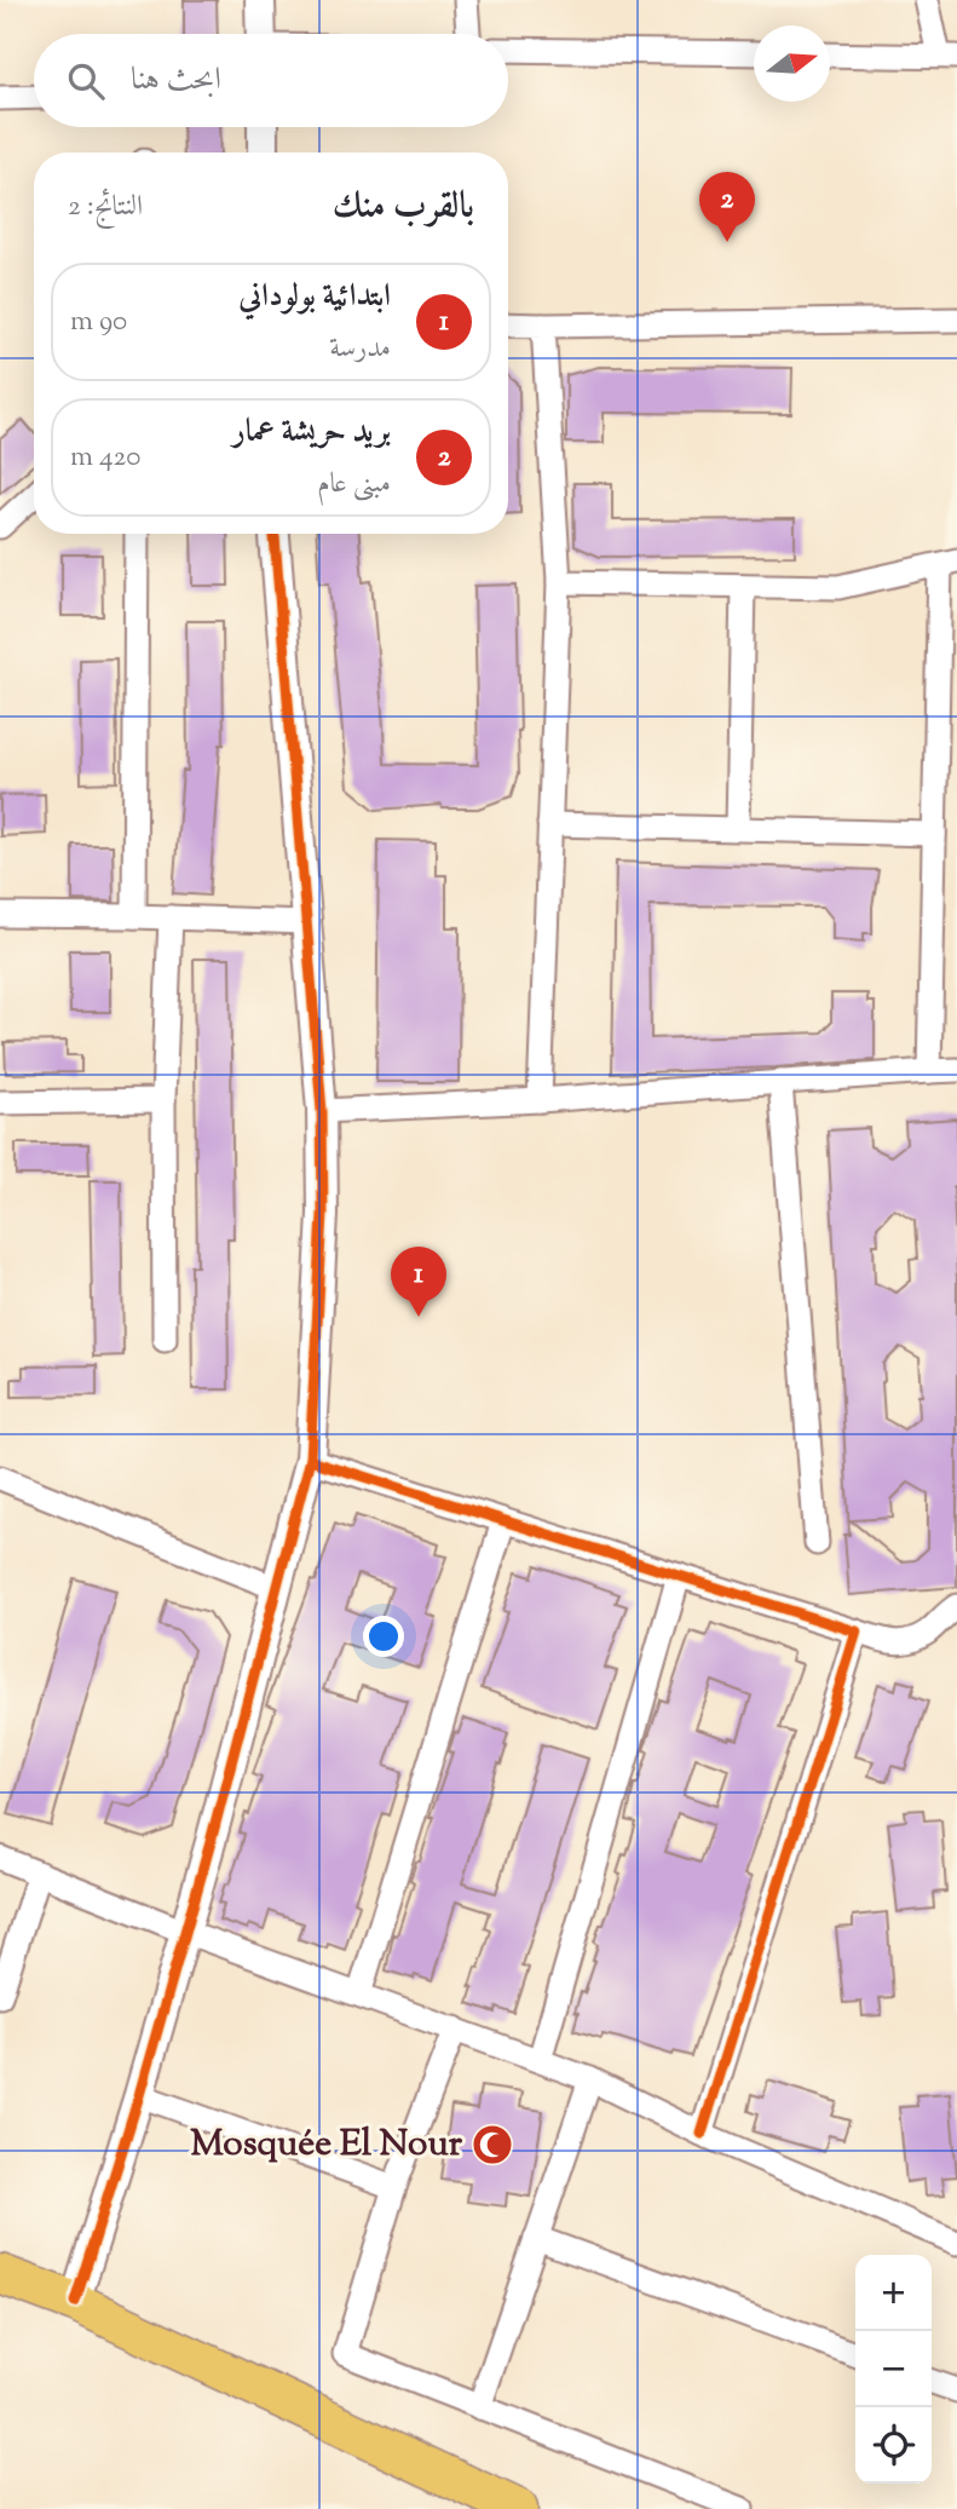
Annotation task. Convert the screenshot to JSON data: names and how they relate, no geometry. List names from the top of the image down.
{
  "places": {
    "mosque": ["Mosquée El Nour"]
  },
  "north": "right",
  "page": {
    "search": "ابحث هنا",
    "heading": ["بالقرب منك", "النتائج: 2"],
    "pins": ["2", "1"],
    "list": [
      {
        "mark": "1",
        "name": "ابتدائية بولوداني",
        "note": "مدرسة",
        "value": "90 m"
      },
      {
        "mark": "2",
        "name": "بريد حريشة عمار",
        "note": "مبنى عام",
        "value": "420 m"
      }
    ],
    "map_buttons": ["+", "−"]
  }
}
